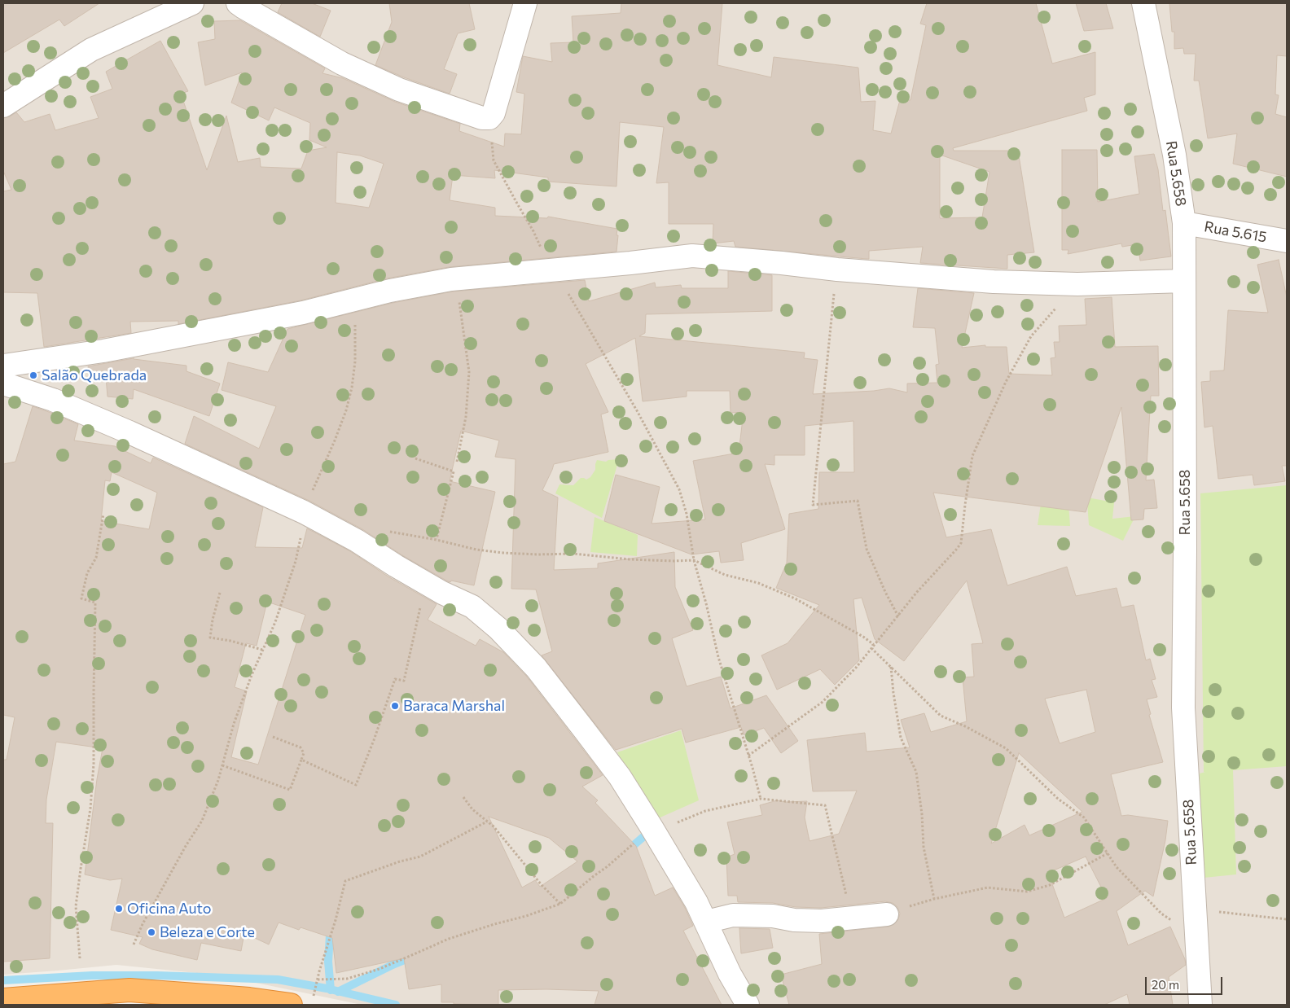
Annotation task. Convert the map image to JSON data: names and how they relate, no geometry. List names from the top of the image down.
{
  "streets": {
    "street": ["Rua 5.658", "Rua 5.615"]
  },
  "crossings": [
    ["Rua 5.658", "Rua 5.615"]
  ],
  "places": [
    "Salão Quebrada",
    "Baraca Marshal",
    "Oficina Auto",
    "Beleza e Corte"
  ],
  "scale_bar": "20 m"
}
